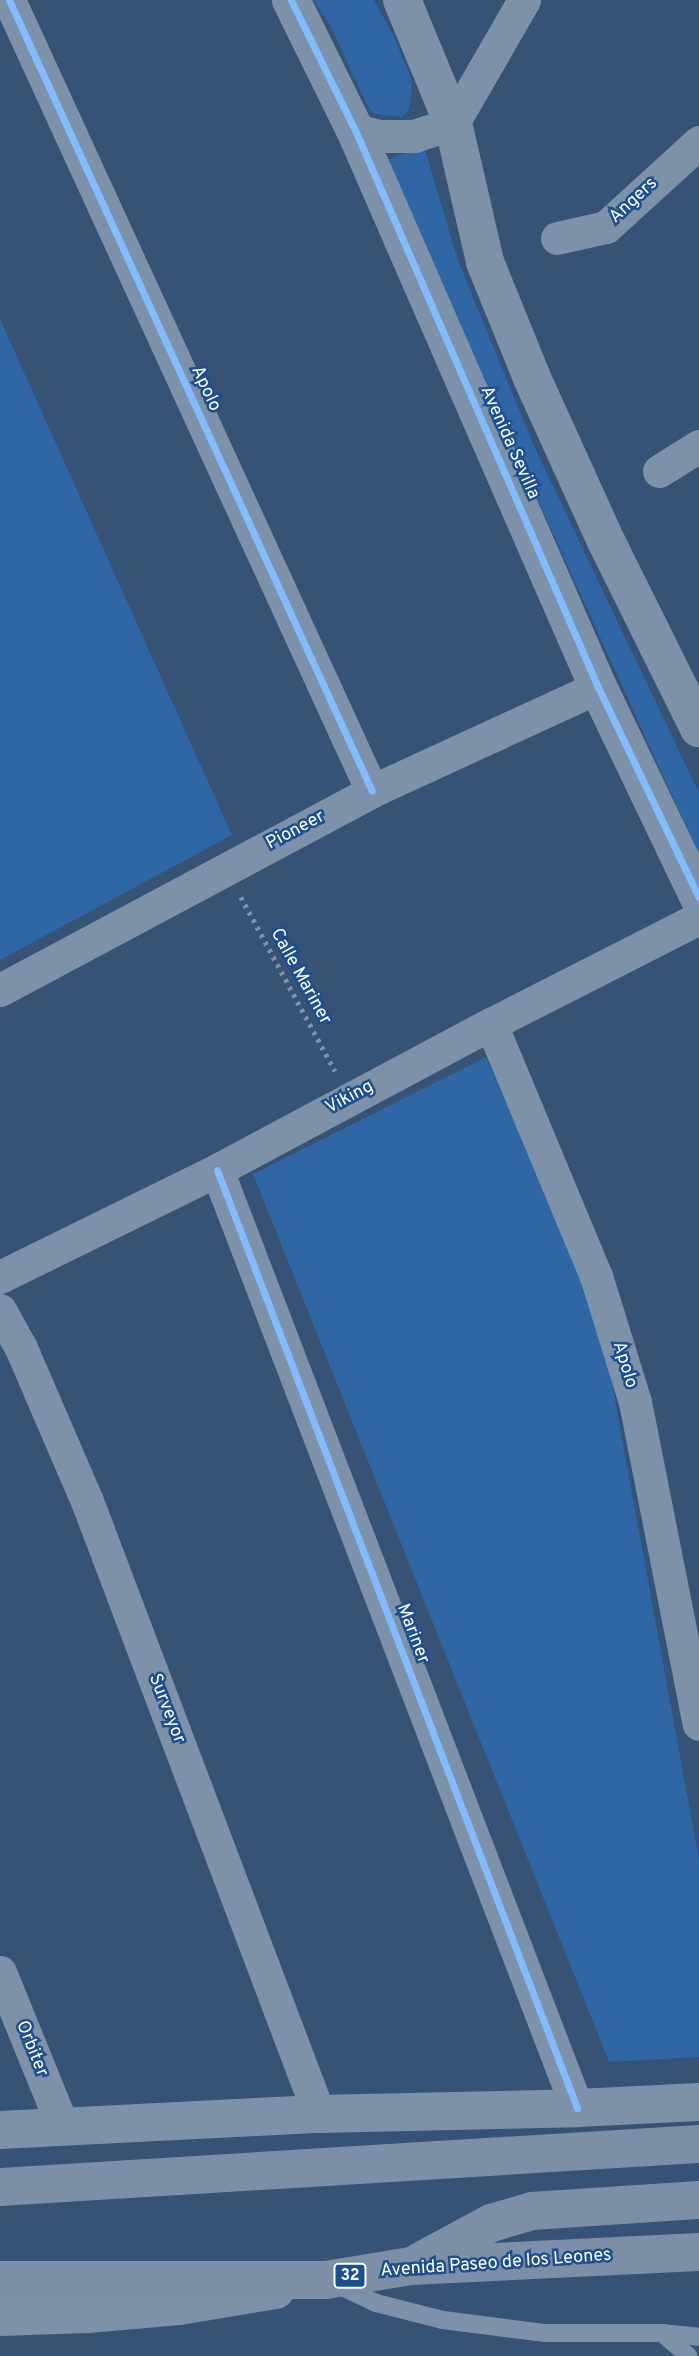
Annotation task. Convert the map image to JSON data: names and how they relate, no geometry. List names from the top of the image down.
{
  "streets": {
    "main road": ["Avenida Paseo de los Leones", "32"],
    "street": [
      "Angers",
      "Apolo",
      "Avenida Sevilla",
      "Pioneer",
      "Viking",
      "Mariner",
      "Surveyor",
      "Orbiter"
    ],
    "path": ["Calle Mariner"]
  },
  "crossings": [
    ["Apolo", "Pioneer"],
    ["Apolo", "Viking"],
    ["Avenida Sevilla", "Pioneer"],
    ["Pioneer", "Calle Mariner"],
    ["Calle Mariner", "Viking"],
    ["Viking", "Mariner"]
  ]
}
